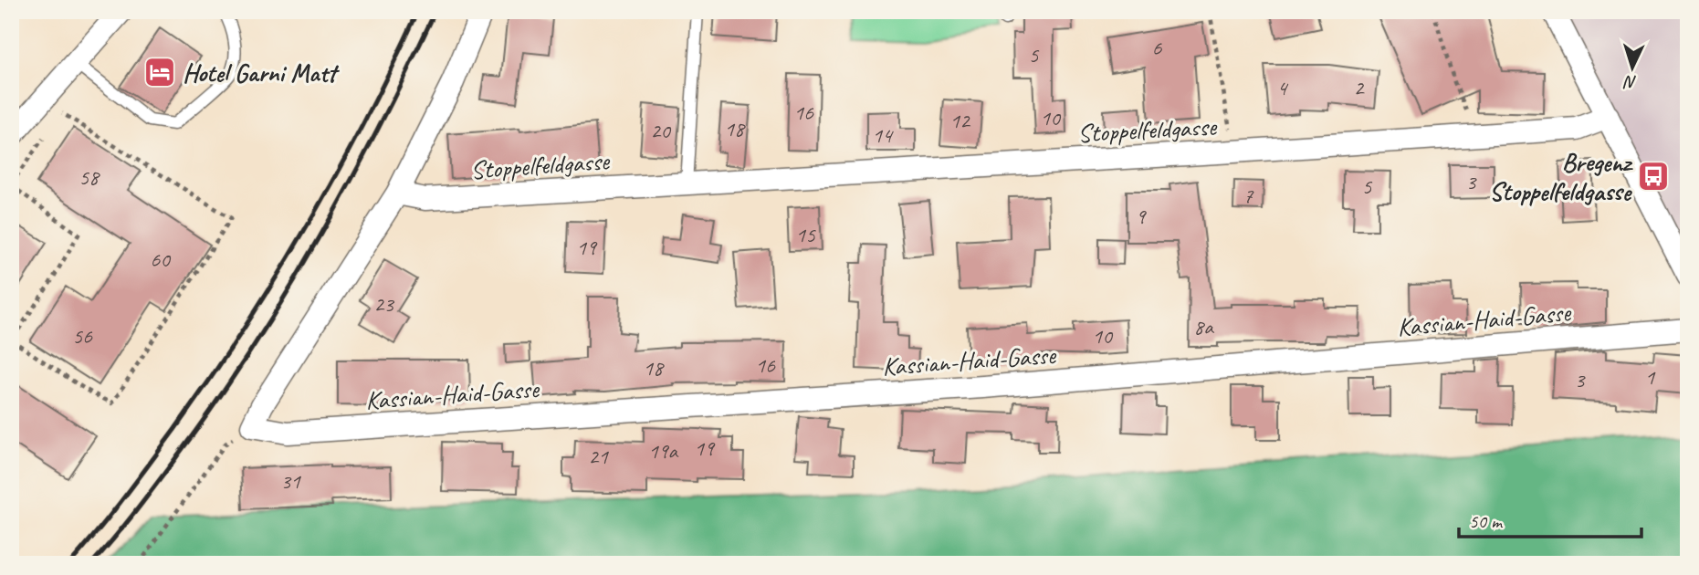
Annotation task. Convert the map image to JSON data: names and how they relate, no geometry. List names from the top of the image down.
{
  "streets": {
    "street": ["Stoppelfeldgasse", "Kassian-Haid-Gasse"]
  },
  "places": {
    "hotel": ["Hotel Garni Matt"],
    "bus stop": ["Bregenz Stoppelfeldgasse"]
  },
  "house_numbers": [
    "6",
    "5",
    "4",
    "2",
    "16",
    "10",
    "12",
    "18",
    "20",
    "14",
    "58",
    "3",
    "5",
    "7",
    "9",
    "15",
    "19",
    "60",
    "23",
    "8a",
    "56",
    "10",
    "16",
    "18",
    "1",
    "3",
    "19",
    "19a",
    "21",
    "31"
  ],
  "scale_bar": "50 m",
  "north": "bottom"
}
